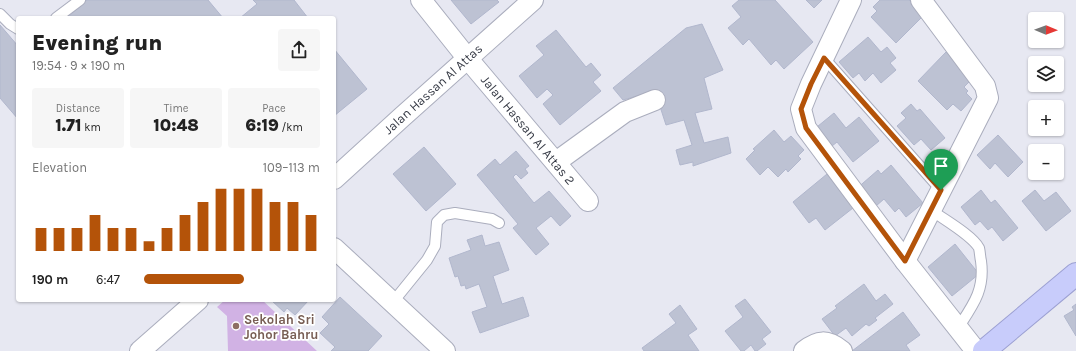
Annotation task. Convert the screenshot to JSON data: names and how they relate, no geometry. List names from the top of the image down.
{
  "streets": {
    "street": ["Jalan Hassan Al Attas", "Jalan Hassan Al Attas 2"]
  },
  "crossings": [
    ["Jalan Hassan Al Attas", "Jalan Hassan Al Attas 2"]
  ],
  "places": ["Sekolah Sri Johor Bahru"],
  "north": "right",
  "page": {
    "map_buttons": ["+", "−"],
    "heading": ["Evening run", "19:54 · 9 × 190 m"],
    "stats": [
      ["Distance", "1.71 km"],
      ["Time", "10:48"],
      ["Pace", "6:19 /km"]
    ],
    "chart": ["Elevation", "109–113 m"],
    "list": [
      {
        "name": "190 m",
        "note": "6:47"
      }
    ]
  }
}
